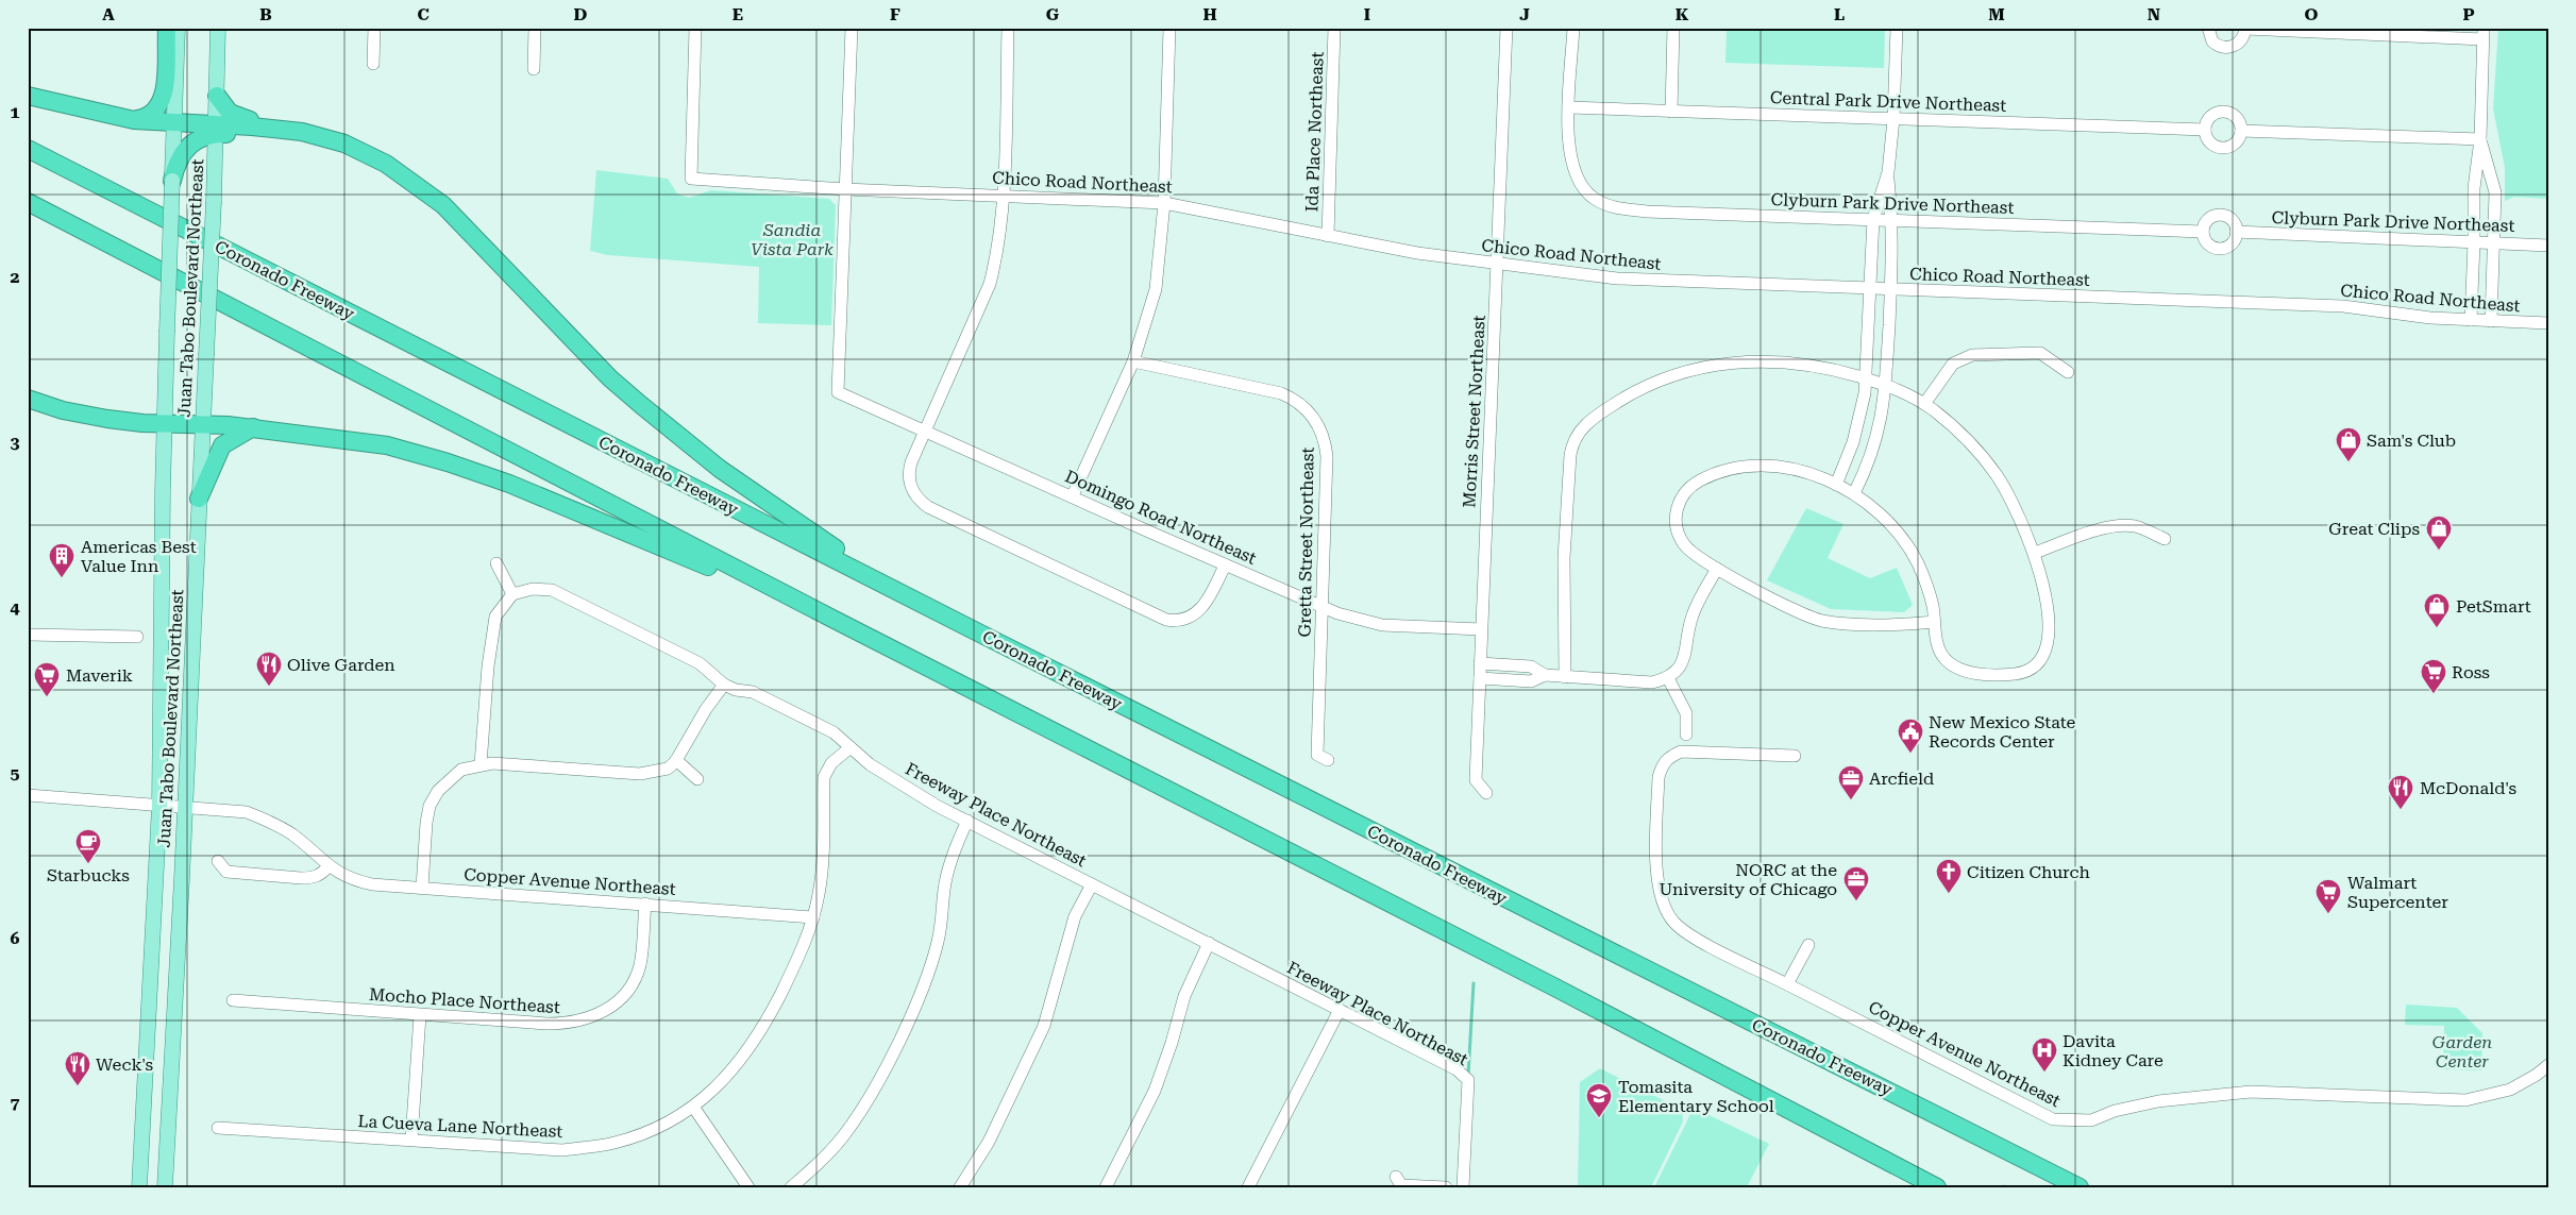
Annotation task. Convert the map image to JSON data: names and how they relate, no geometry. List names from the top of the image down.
{
  "streets": {
    "highway": ["Coronado Freeway"],
    "main road": ["Juan Tabo Boulevard Northeast"],
    "street": [
      "Central Park Drive Northeast",
      "Ida Place Northeast",
      "Chico Road Northeast",
      "Clyburn Park Drive Northeast",
      "Morris Street Northeast",
      "Domingo Road Northeast",
      "Gretta Street Northeast",
      "Freeway Place Northeast",
      "Copper Avenue Northeast",
      "Mocho Place Northeast",
      "La Cueva Lane Northeast"
    ]
  },
  "crossings": [
    ["Central Park Drive Northeast", "Clyburn Park Drive Northeast"],
    ["Ida Place Northeast", "Chico Road Northeast"],
    ["Chico Road Northeast", "Morris Street Northeast"],
    ["Chico Road Northeast", "Domingo Road Northeast"],
    ["Juan Tabo Boulevard Northeast", "Copper Avenue Northeast"],
    ["Morris Street Northeast", "Domingo Road Northeast"],
    ["Domingo Road Northeast", "Gretta Street Northeast"],
    ["Freeway Place Northeast", "La Cueva Lane Northeast"],
    ["Copper Avenue Northeast", "Mocho Place Northeast"],
    ["Copper Avenue Northeast", "La Cueva Lane Northeast"]
  ],
  "parks": ["Sandia Vista Park", "Garden Center"],
  "places": {
    "shop": ["Sam's Club", "Great Clips", "PetSmart"],
    "building": ["Americas Best Value Inn"],
    "restaurant": ["Olive Garden", "McDonald's", "Weck's"],
    "supermarket": ["Ross", "Maverik", "Walmart Supercenter"],
    "public building": ["New Mexico State Records Center"],
    "office": ["Arcfield", "NORC at the University of Chicago"],
    "cafe": ["Starbucks"],
    "church": ["Citizen Church"],
    "hospital": ["Davita Kidney Care"],
    "school or university": ["Tomasita Elementary School"]
  },
  "grid": {
    "columns": [
      "A",
      "B",
      "C",
      "D",
      "E",
      "F",
      "G",
      "H",
      "I",
      "J",
      "K",
      "L",
      "M",
      "N",
      "O",
      "P"
    ],
    "rows": [
      "1",
      "2",
      "3",
      "4",
      "5",
      "6",
      "7"
    ]
  }
}
